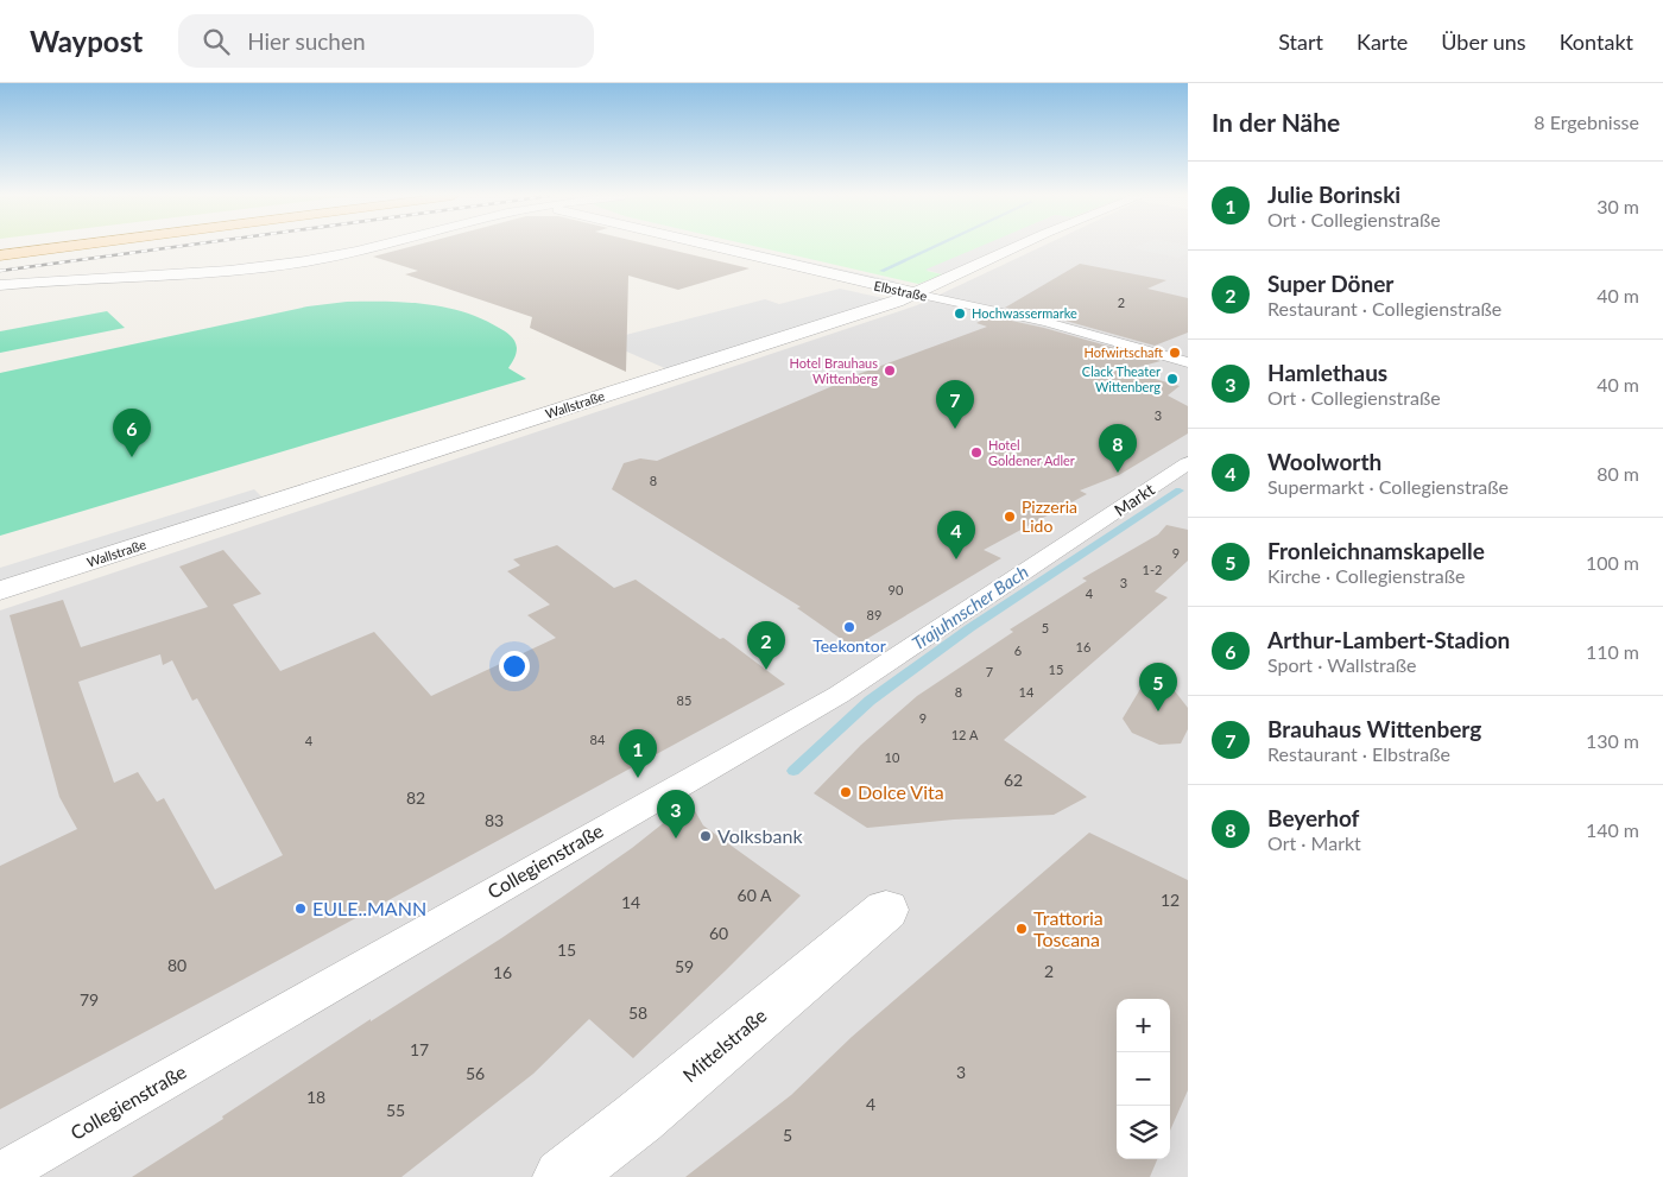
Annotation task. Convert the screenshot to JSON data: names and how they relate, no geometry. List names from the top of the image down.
{
  "streets": {
    "street": [
      "Elbstraße",
      "Wallstraße",
      "Markt",
      "Collegienstraße",
      "Mittelstraße"
    ]
  },
  "crossings": [
    ["Elbstraße", "Wallstraße"],
    ["Markt", "Collegienstraße"]
  ],
  "water": ["Trajuhnscher Bach"],
  "places": [
    "Hochwassermarke",
    "Hofwirtschaft",
    "Hotel Brauhaus Wittenberg",
    "Clack Theater Wittenberg",
    "Hotel Goldener Adler",
    "Pizzeria Lido",
    "Teekontor",
    "Dolce Vita",
    "Volksbank",
    "EULE..MANN",
    "Trattoria Toscana"
  ],
  "house_numbers": [
    "2",
    "3",
    "8",
    "9",
    "1-2",
    "3",
    "90",
    "4",
    "89",
    "5",
    "16",
    "6",
    "15",
    "7",
    "8",
    "14",
    "85",
    "9",
    "12 A",
    "84",
    "4",
    "10",
    "62",
    "82",
    "83",
    "60 A",
    "12",
    "14",
    "60",
    "15",
    "80",
    "59",
    "2",
    "16",
    "79",
    "58",
    "17",
    "3",
    "56",
    "18",
    "4",
    "55",
    "5"
  ],
  "page": {
    "header": "Waypost",
    "search": "Hier suchen",
    "nav": [
      "Start",
      "Karte",
      "Über uns",
      "Kontakt"
    ],
    "heading": ["In der Nähe", "8 Ergebnisse"],
    "list": [
      {
        "mark": "1",
        "name": "Julie Borinski",
        "note": "Ort · Collegienstraße",
        "value": "30 m"
      },
      {
        "mark": "2",
        "name": "Super Döner",
        "note": "Restaurant · Collegienstraße",
        "value": "40 m"
      },
      {
        "mark": "3",
        "name": "Hamlethaus",
        "note": "Ort · Collegienstraße",
        "value": "40 m"
      },
      {
        "mark": "4",
        "name": "Woolworth",
        "note": "Supermarkt · Collegienstraße",
        "value": "80 m"
      },
      {
        "mark": "5",
        "name": "Fronleichnamskapelle",
        "note": "Kirche · Collegienstraße",
        "value": "100 m"
      },
      {
        "mark": "6",
        "name": "Arthur-Lambert-Stadion",
        "note": "Sport · Wallstraße",
        "value": "110 m"
      },
      {
        "mark": "7",
        "name": "Brauhaus Wittenberg",
        "note": "Restaurant · Elbstraße",
        "value": "130 m"
      },
      {
        "mark": "8",
        "name": "Beyerhof",
        "note": "Ort · Markt",
        "value": "140 m"
      }
    ],
    "pins": [
      "7",
      "6",
      "8",
      "4",
      "2",
      "5",
      "1",
      "3"
    ],
    "map_buttons": ["+", "−"]
  }
}
